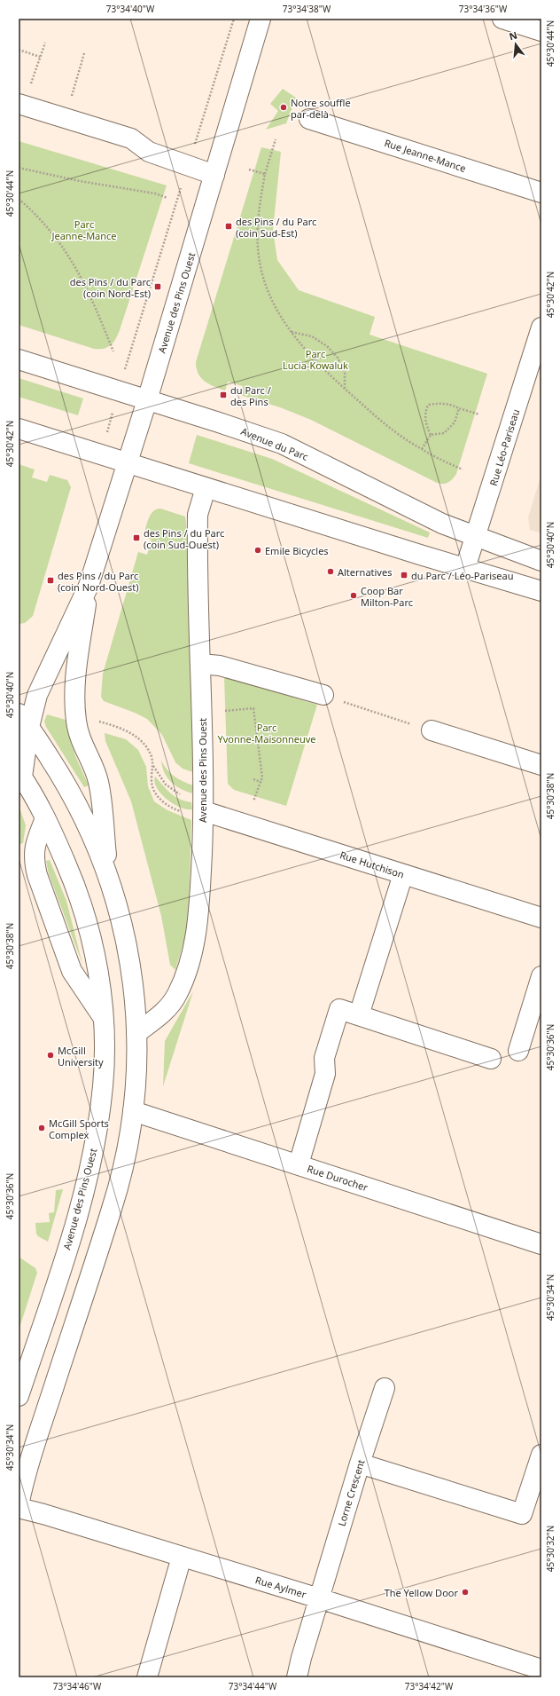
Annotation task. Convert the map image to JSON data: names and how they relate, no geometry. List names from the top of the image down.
{
  "streets": {
    "main road": [
      "Rue Jeanne-Mance",
      "Avenue des Pins Ouest",
      "Avenue du Parc",
      "Rue Léo-Pariseau",
      "Rue Hutchison",
      "Rue Durocher",
      "Lorne Crescent",
      "Rue Aylmer"
    ]
  },
  "crossings": [
    ["Avenue des Pins Ouest", "Avenue du Parc"],
    ["Avenue des Pins Ouest", "Rue Hutchison"],
    ["Avenue des Pins Ouest", "Rue Durocher"],
    ["Avenue des Pins Ouest", "Rue Aylmer"],
    ["Avenue du Parc", "Rue Léo-Pariseau"],
    ["Lorne Crescent", "Rue Aylmer"]
  ],
  "parks": ["Parc Jeanne-Mance", "Parc Lucia-Kowaluk", "Parc Yvonne-Maisonneuve"],
  "places": {
    "other": [
      "Notre souffle par-delà",
      "Emile Bicycles",
      "Alternatives",
      "Coop Bar Milton-Parc",
      "McGill University",
      "McGill Sports Complex",
      "The Yellow Door"
    ],
    "transit": [
      "des Pins / du Parc (coin Sud-Est)",
      "des Pins / du Parc (coin Nord-Est)",
      "du Parc / des Pins",
      "des Pins / du Parc (coin Sud-Ouest)",
      "du Parc / Léo-Pariseau",
      "des Pins / du Parc (coin Nord-Ouest)"
    ]
  },
  "north": "top",
  "coordinates": [
    "73°34'40\"W",
    "73°34'38\"W",
    "73°34'36\"W",
    "45°30'44\"N",
    "45°30'42\"N",
    "45°30'40\"N",
    "45°30'38\"N",
    "45°30'36\"N",
    "45°30'34\"N",
    "45°30'32\"N",
    "73°34'46\"W",
    "73°34'44\"W",
    "73°34'42\"W"
  ]
}
